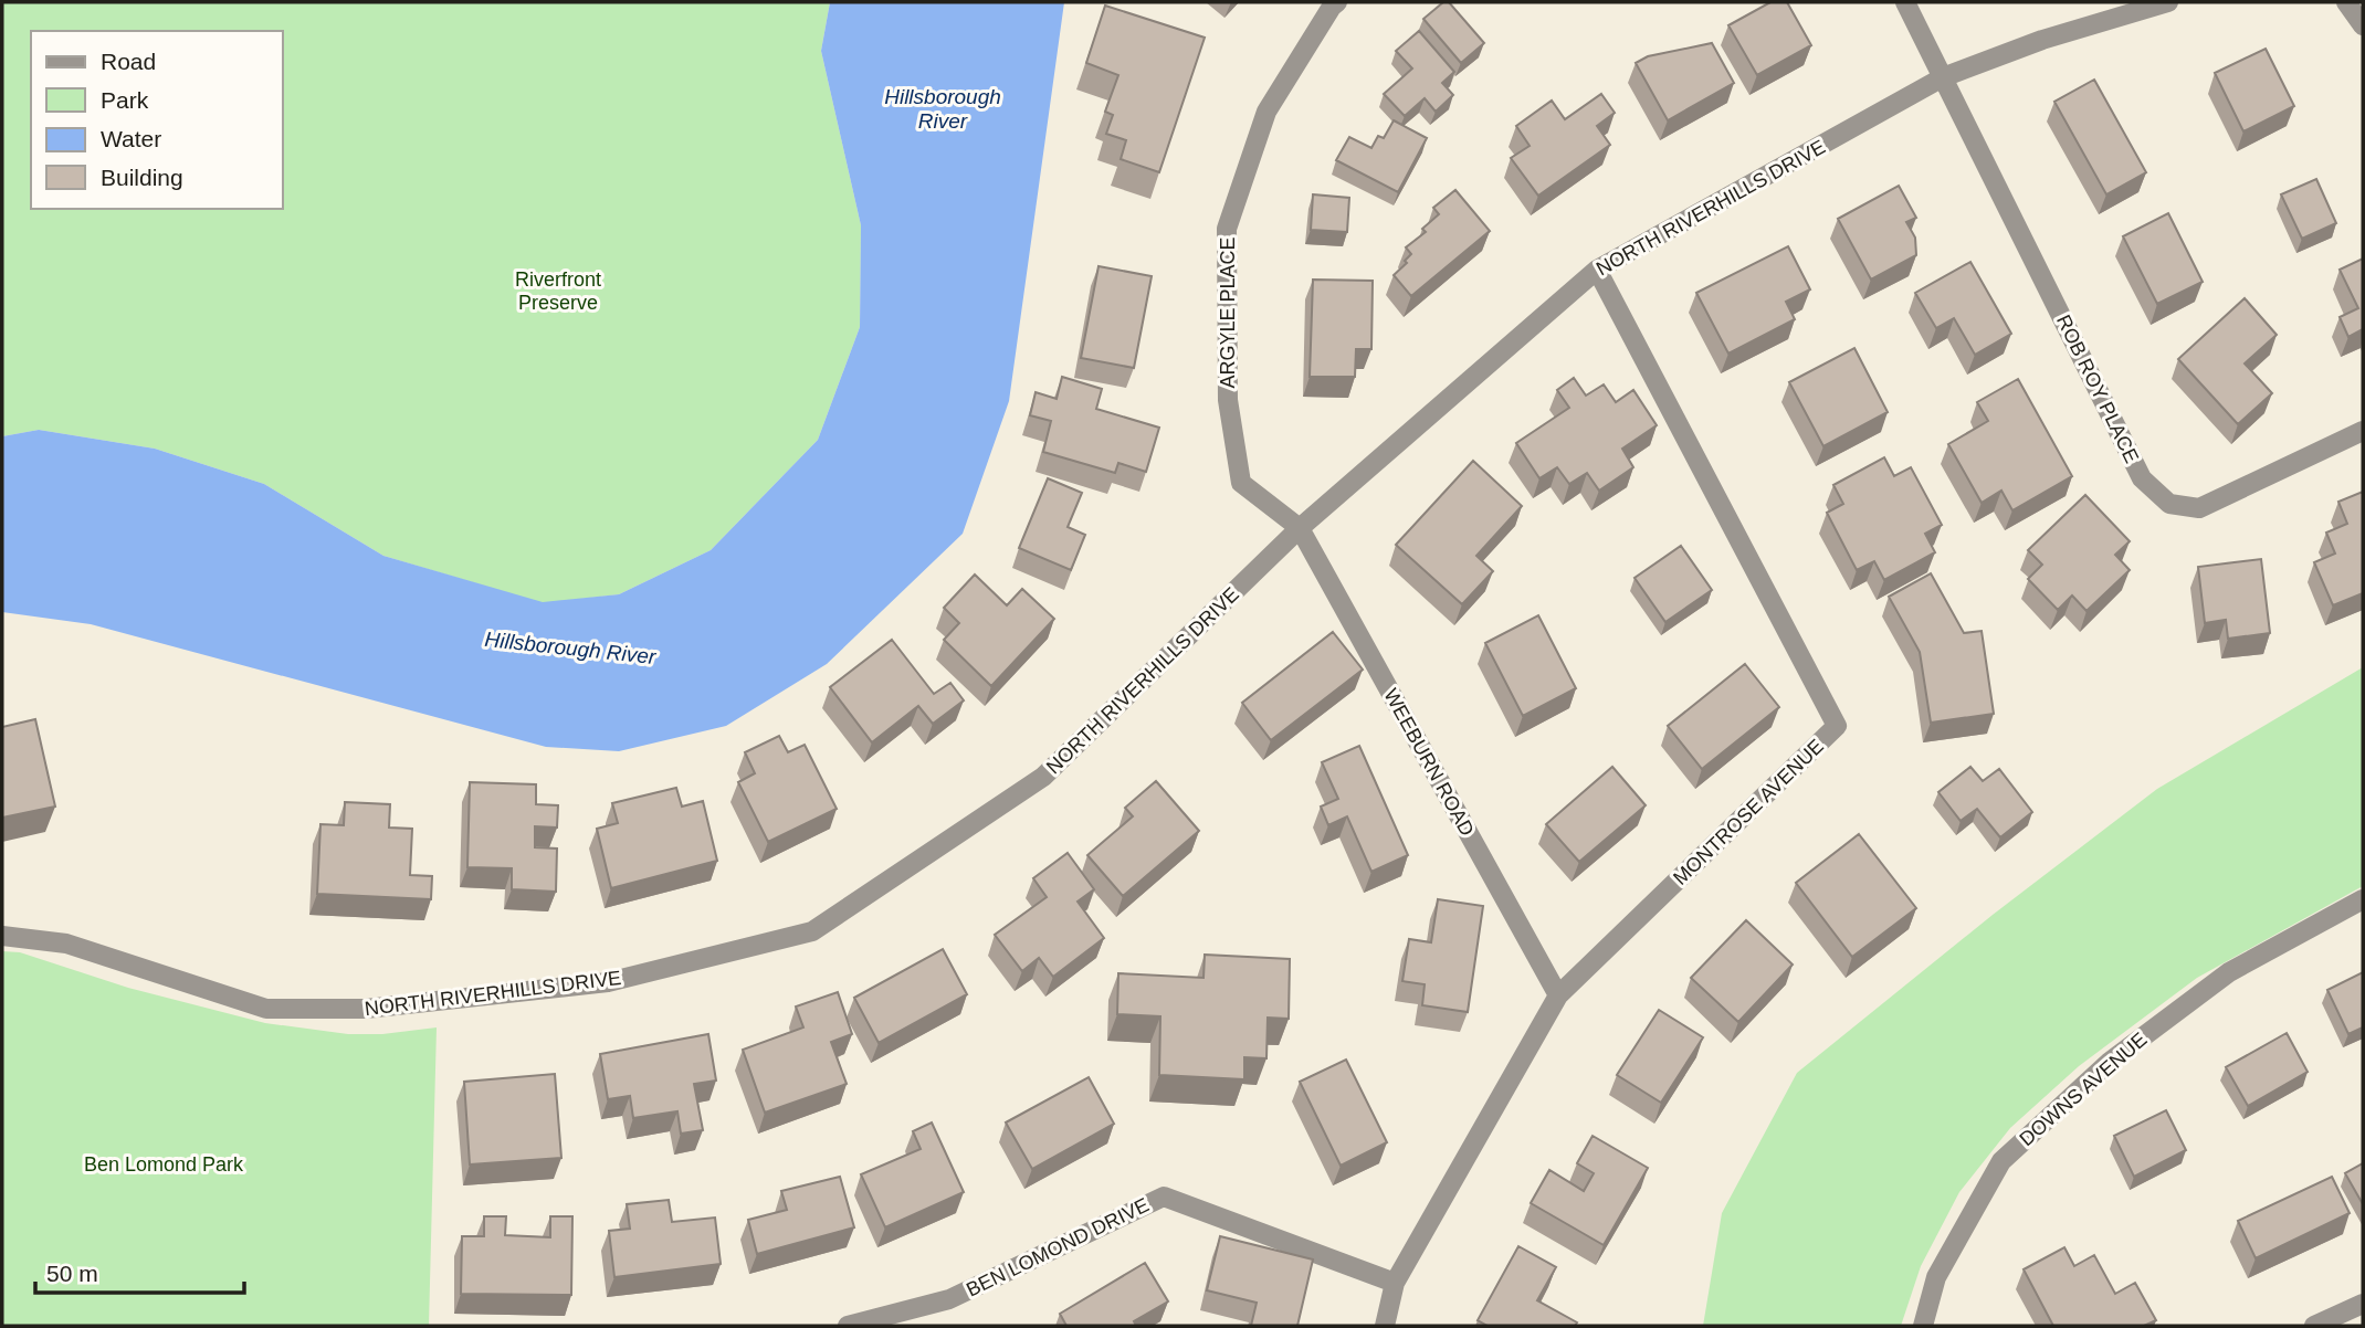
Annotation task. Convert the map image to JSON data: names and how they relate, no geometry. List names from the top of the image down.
{
  "streets": {
    "street": [
      "NORTH RIVERHILLS DRIVE",
      "ARGYLE PLACE",
      "ROB ROY PLACE",
      "WEEBURN ROAD",
      "MONTROSE AVENUE",
      "DOWNS AVENUE",
      "BEN LOMOND DRIVE"
    ]
  },
  "crossings": [
    ["NORTH RIVERHILLS DRIVE", "ARGYLE PLACE"],
    ["NORTH RIVERHILLS DRIVE", "ROB ROY PLACE"],
    ["NORTH RIVERHILLS DRIVE", "WEEBURN ROAD"],
    ["NORTH RIVERHILLS DRIVE", "MONTROSE AVENUE"],
    ["ARGYLE PLACE", "WEEBURN ROAD"],
    ["WEEBURN ROAD", "MONTROSE AVENUE"],
    ["MONTROSE AVENUE", "BEN LOMOND DRIVE"]
  ],
  "water": ["Hillsborough River"],
  "parks": ["Riverfront Preserve", "Ben Lomond Park"],
  "legend": [
    "Road",
    "Park",
    "Water",
    "Building"
  ],
  "scale_bar": "50 m"
}
